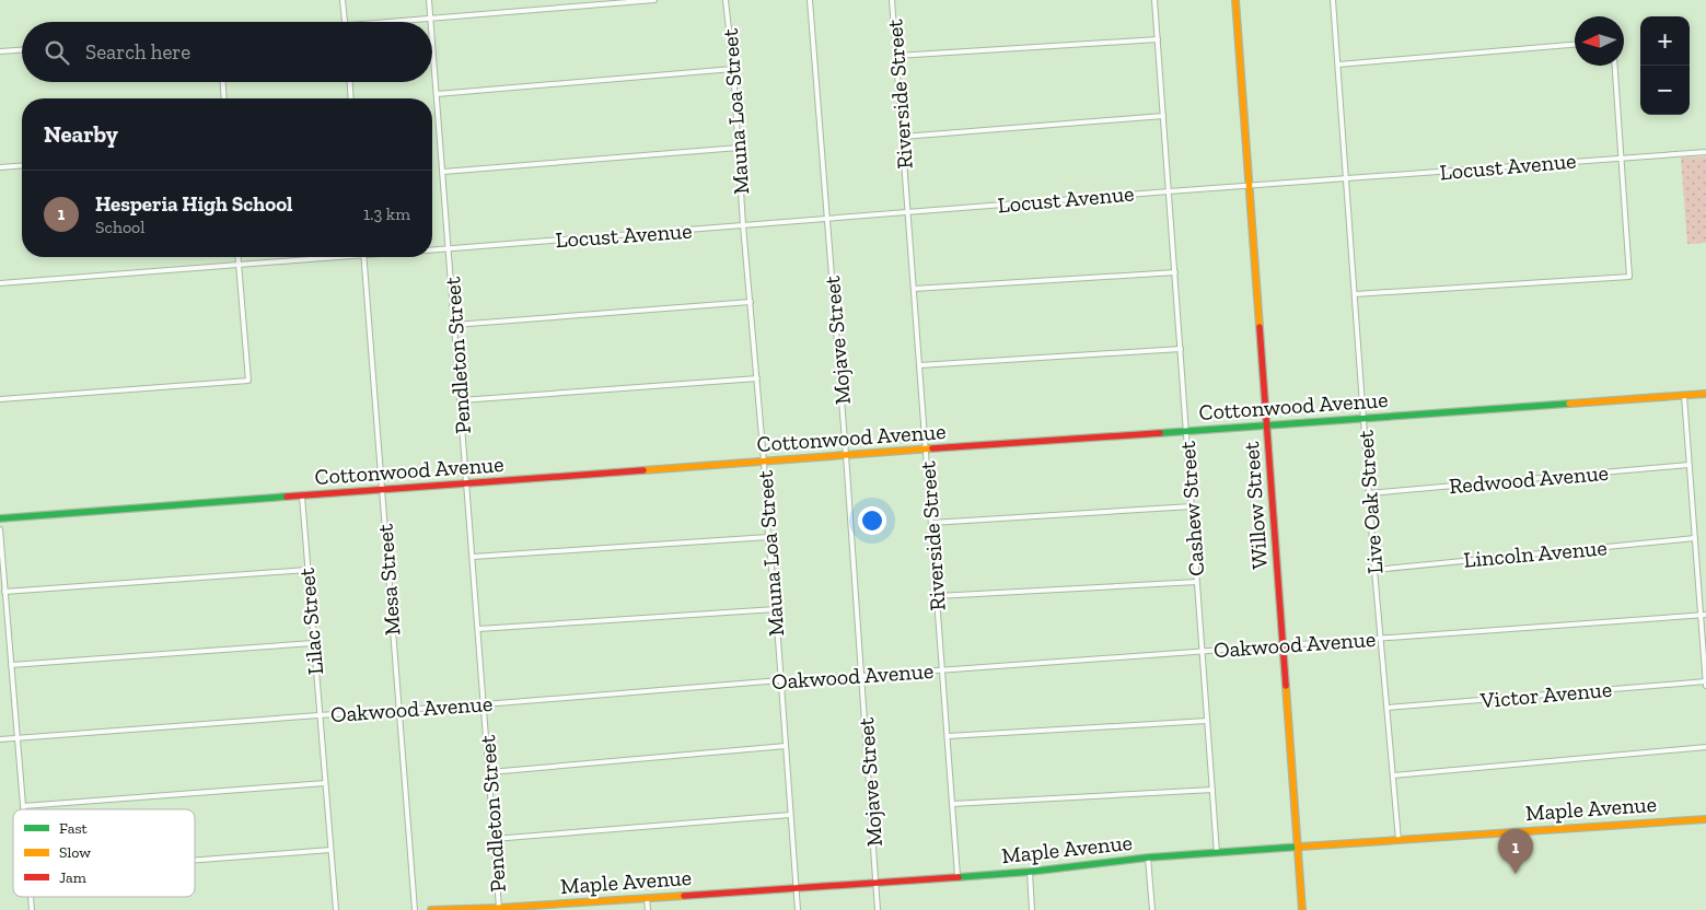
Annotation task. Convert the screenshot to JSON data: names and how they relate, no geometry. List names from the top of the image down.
{
  "streets": {
    "street": [
      "Riverside Street",
      "Mauna Loa Street",
      "Locust Avenue",
      "Mojave Street",
      "Pendleton Street",
      "Cottonwood Avenue",
      "Redwood Avenue",
      "Live Oak Street",
      "Willow Street",
      "Cashew Street",
      "Lincoln Avenue",
      "Mesa Street",
      "Lilac Street",
      "Oakwood Avenue",
      "Victor Avenue",
      "Maple Avenue"
    ]
  },
  "crossings": [
    ["Riverside Street", "Locust Avenue"],
    ["Riverside Street", "Cottonwood Avenue"],
    ["Riverside Street", "Oakwood Avenue"],
    ["Riverside Street", "Maple Avenue"],
    ["Mauna Loa Street", "Locust Avenue"],
    ["Mauna Loa Street", "Cottonwood Avenue"],
    ["Mauna Loa Street", "Oakwood Avenue"],
    ["Mauna Loa Street", "Maple Avenue"],
    ["Locust Avenue", "Mojave Street"],
    ["Locust Avenue", "Pendleton Street"],
    ["Locust Avenue", "Live Oak Street"],
    ["Locust Avenue", "Willow Street"],
    ["Locust Avenue", "Cashew Street"],
    ["Mojave Street", "Cottonwood Avenue"],
    ["Mojave Street", "Oakwood Avenue"],
    ["Mojave Street", "Maple Avenue"],
    ["Pendleton Street", "Cottonwood Avenue"],
    ["Pendleton Street", "Oakwood Avenue"],
    ["Pendleton Street", "Maple Avenue"],
    ["Cottonwood Avenue", "Live Oak Street"],
    ["Cottonwood Avenue", "Willow Street"],
    ["Cottonwood Avenue", "Cashew Street"],
    ["Cottonwood Avenue", "Mesa Street"],
    ["Cottonwood Avenue", "Lilac Street"],
    ["Redwood Avenue", "Live Oak Street"],
    ["Live Oak Street", "Lincoln Avenue"],
    ["Live Oak Street", "Oakwood Avenue"],
    ["Live Oak Street", "Victor Avenue"],
    ["Live Oak Street", "Maple Avenue"],
    ["Willow Street", "Oakwood Avenue"],
    ["Willow Street", "Maple Avenue"],
    ["Cashew Street", "Oakwood Avenue"],
    ["Cashew Street", "Maple Avenue"],
    ["Mesa Street", "Oakwood Avenue"],
    ["Lilac Street", "Oakwood Avenue"]
  ],
  "legend": ["Fast", "Slow", "Jam"],
  "north": "left",
  "page": {
    "map_buttons": ["+", "−"],
    "search": "Search here",
    "heading": "Nearby",
    "list": [
      {
        "mark": "1",
        "name": "Hesperia High School",
        "note": "School",
        "value": "1.3 km"
      }
    ],
    "pins": "1"
  }
}
